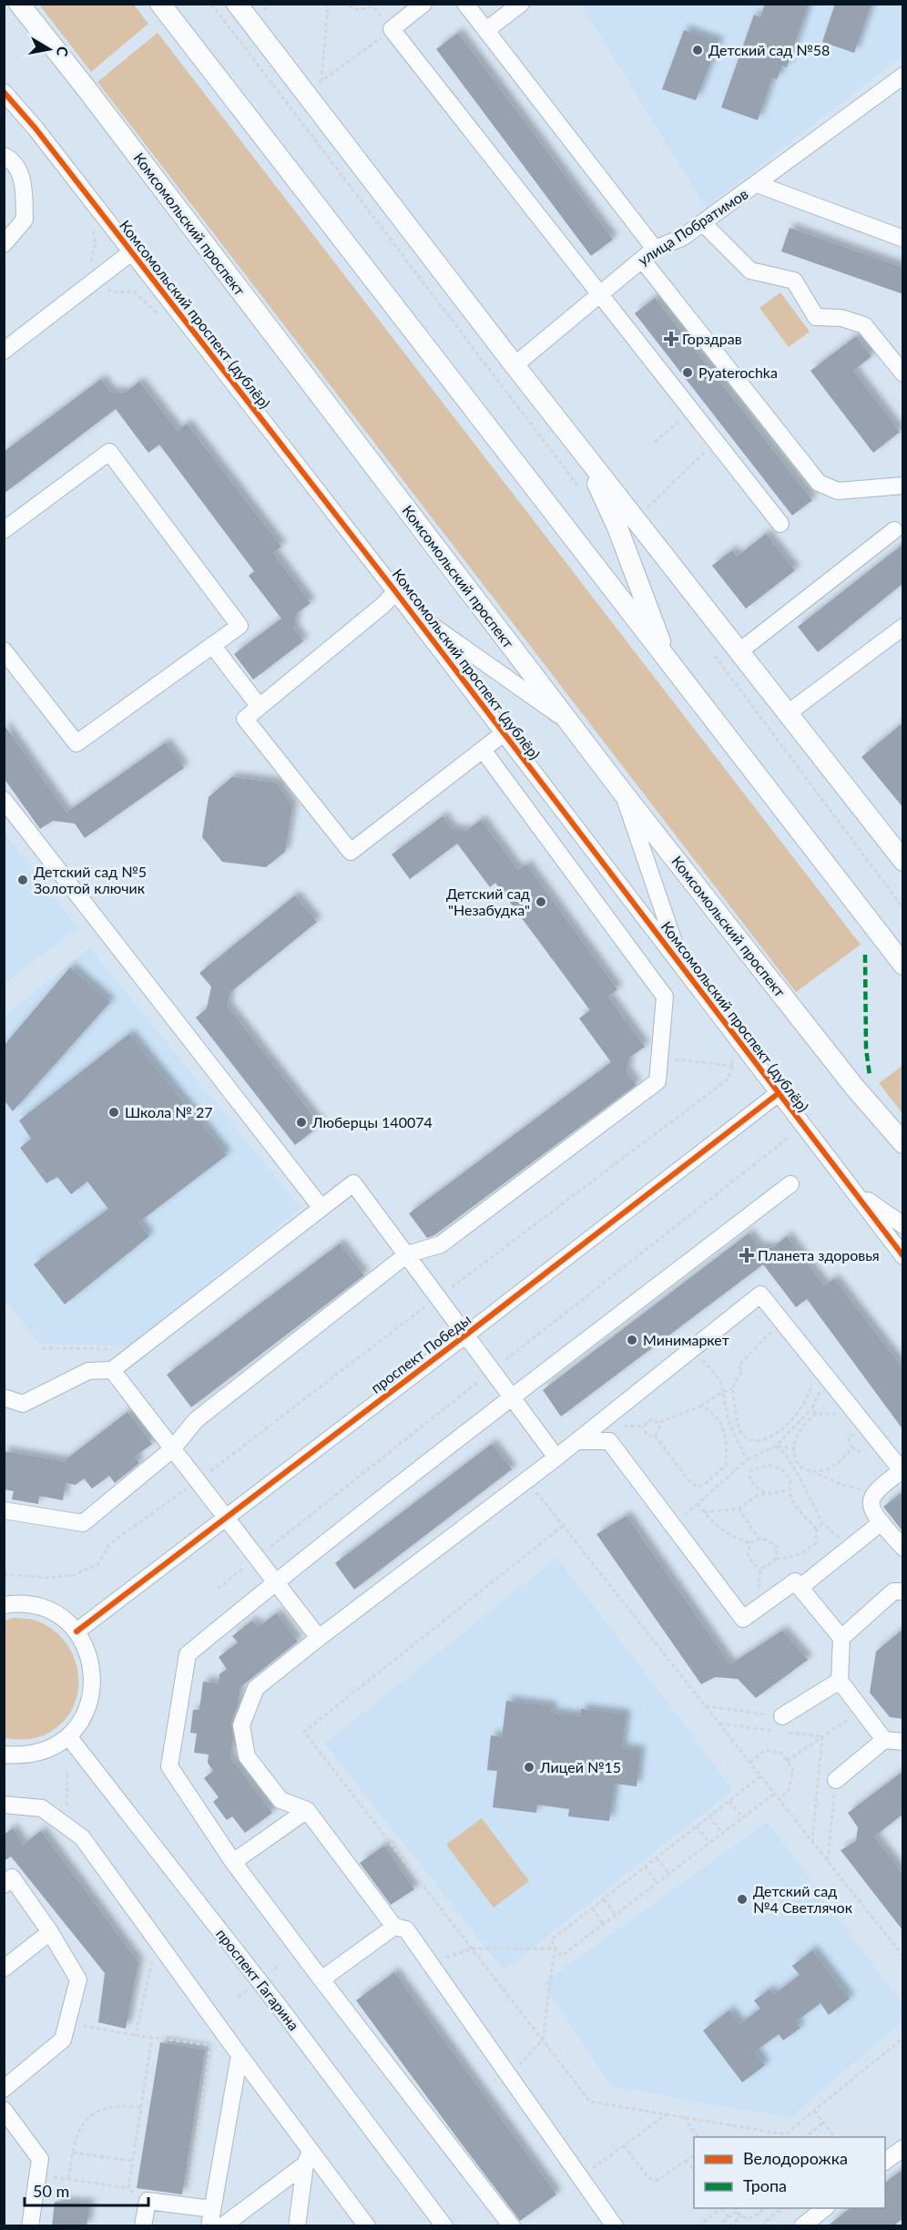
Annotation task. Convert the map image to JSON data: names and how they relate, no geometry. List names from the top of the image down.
{
  "streets": {
    "main road": ["Комсомольский проспект"],
    "street": [
      "улица Побратимов",
      "Комсомольский проспект (дублёр)",
      "проспект Победы",
      "проспект Гагарина"
    ]
  },
  "crossings": [
    ["Комсомольский проспект (дублёр)", "проспект Победы"]
  ],
  "places": {
    "other": [
      "Детский сад №58",
      "Pyaterochka",
      "Детский сад №5 Золотой ключик",
      "Детский сад \"Незабудка\"",
      "Школа № 27",
      "Люберцы 140074",
      "Минимаркет",
      "Лицей №15",
      "Детский сад №4 Светлячок"
    ],
    "health": ["Горздрав", "Планета здоровья"]
  },
  "legend": ["Велодорожка", "Тропа"],
  "scale_bar": "50 m",
  "north": "right"
}
